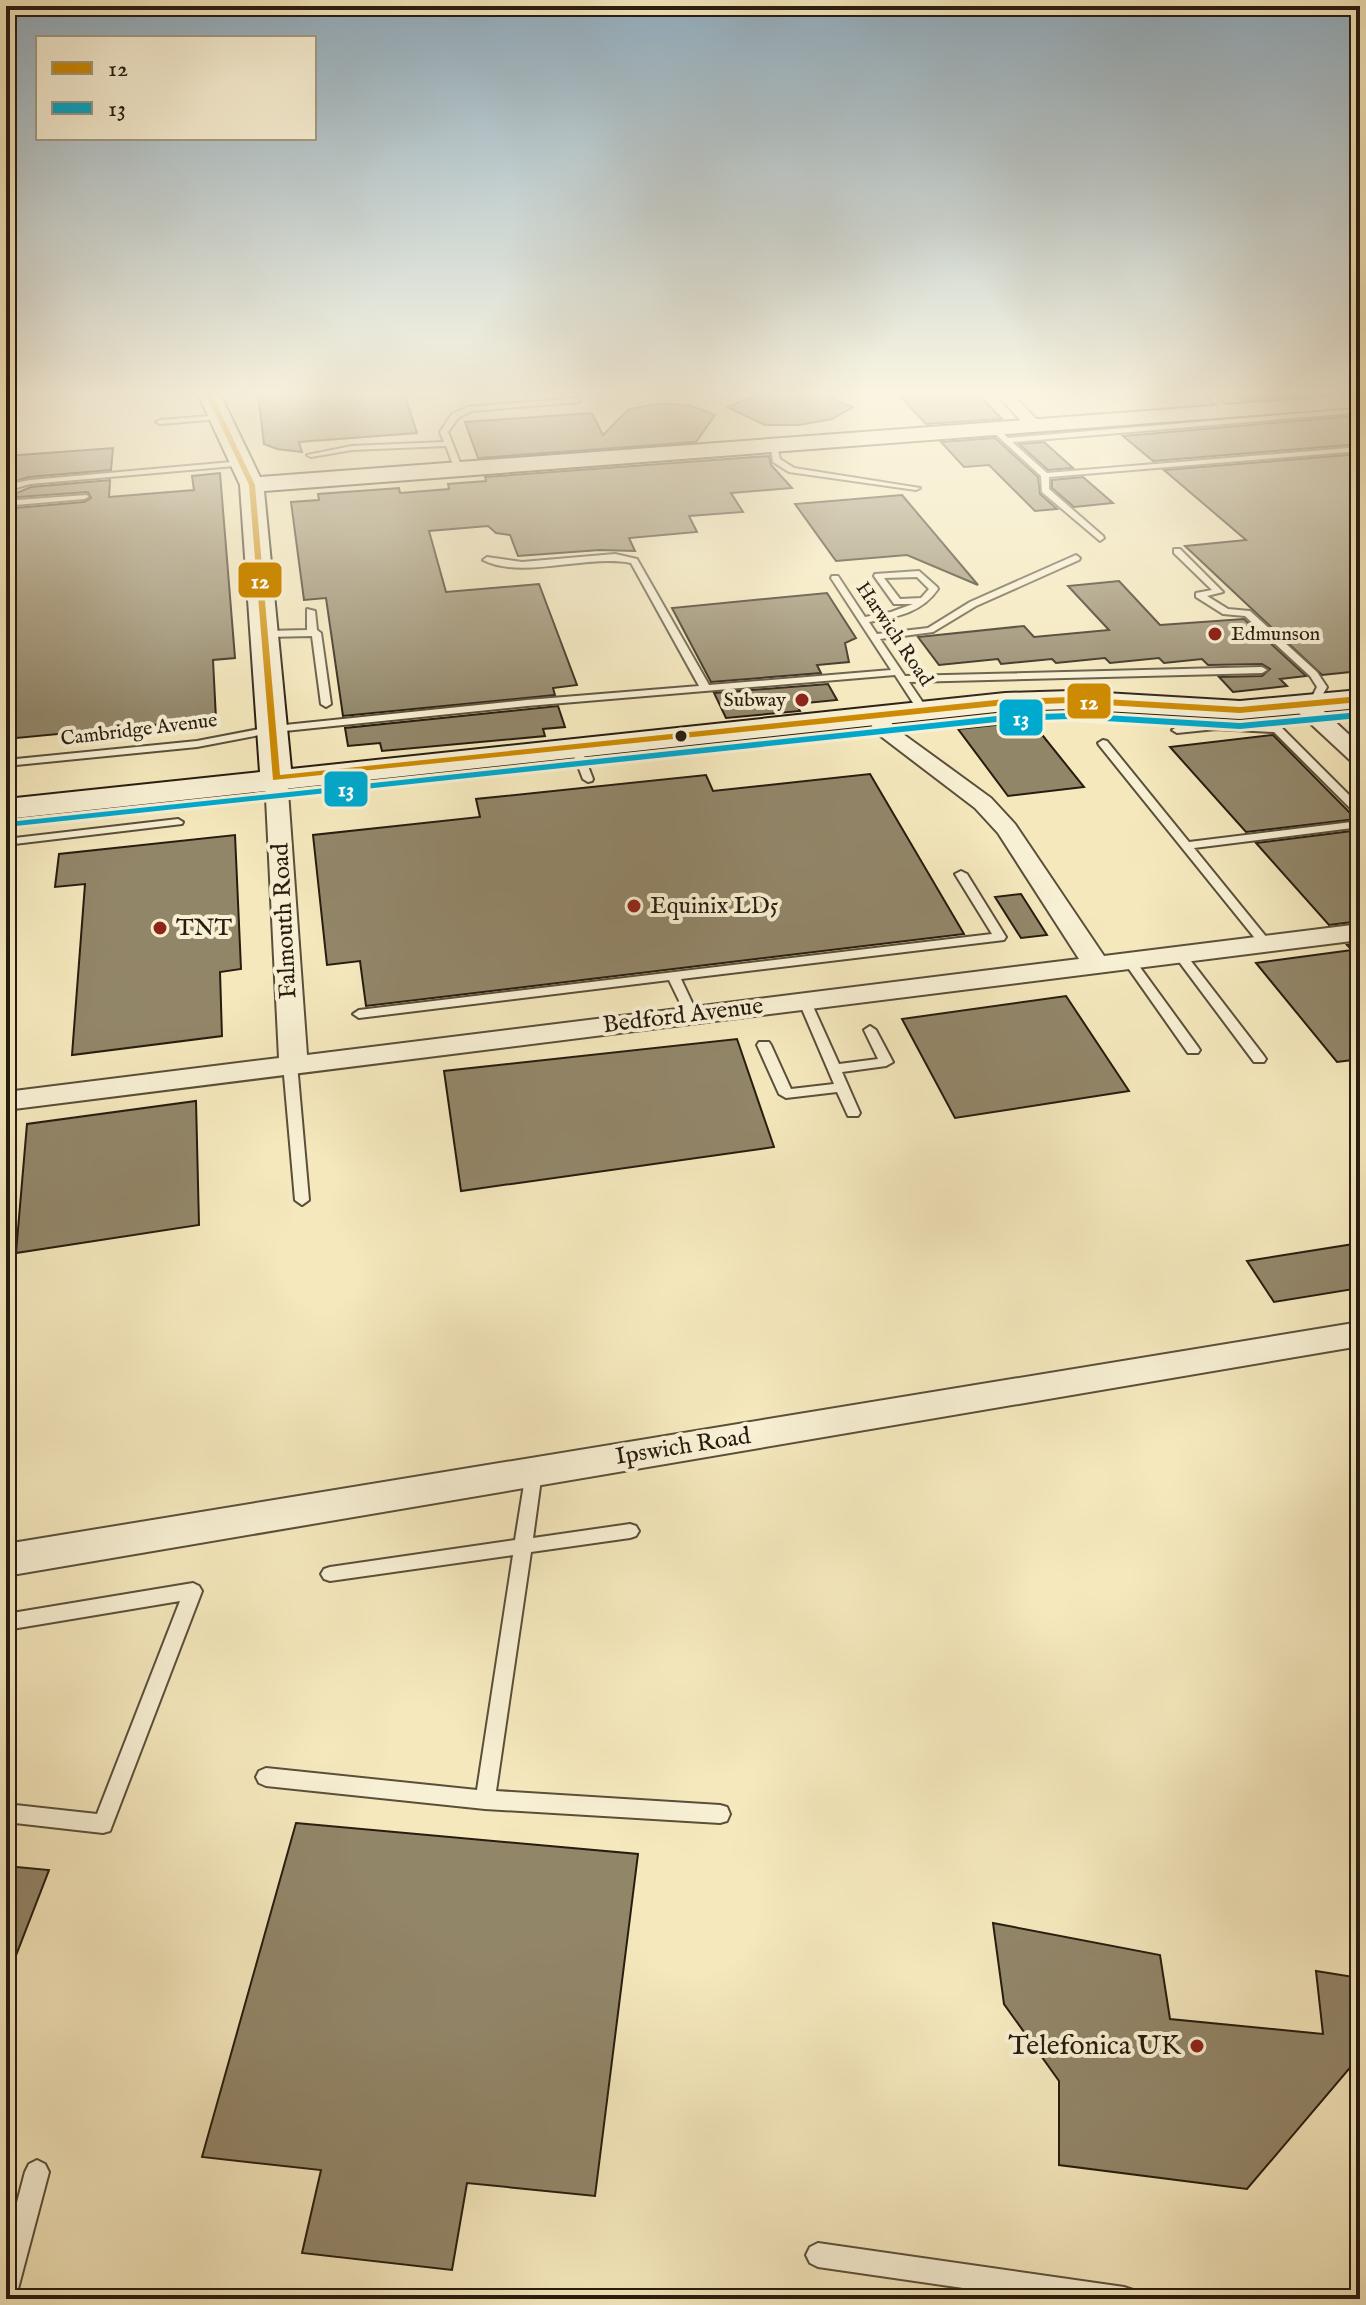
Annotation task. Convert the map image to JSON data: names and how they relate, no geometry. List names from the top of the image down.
{
  "streets": {
    "street": ["Falmouth Road", "Bedford Avenue", "Ipswich Road"],
    "lane": ["Harwich Road", "Cambridge Avenue"]
  },
  "crossings": [
    ["Harwich Road", "Cambridge Avenue"],
    ["Falmouth Road", "Bedford Avenue"]
  ],
  "places": [
    "Edmunson",
    "Subway",
    "Equinix LD5",
    "TNT",
    "Telefonica UK"
  ],
  "lines": ["transit line 12", "transit line 13"],
  "legend": ["12", "13"]
}
